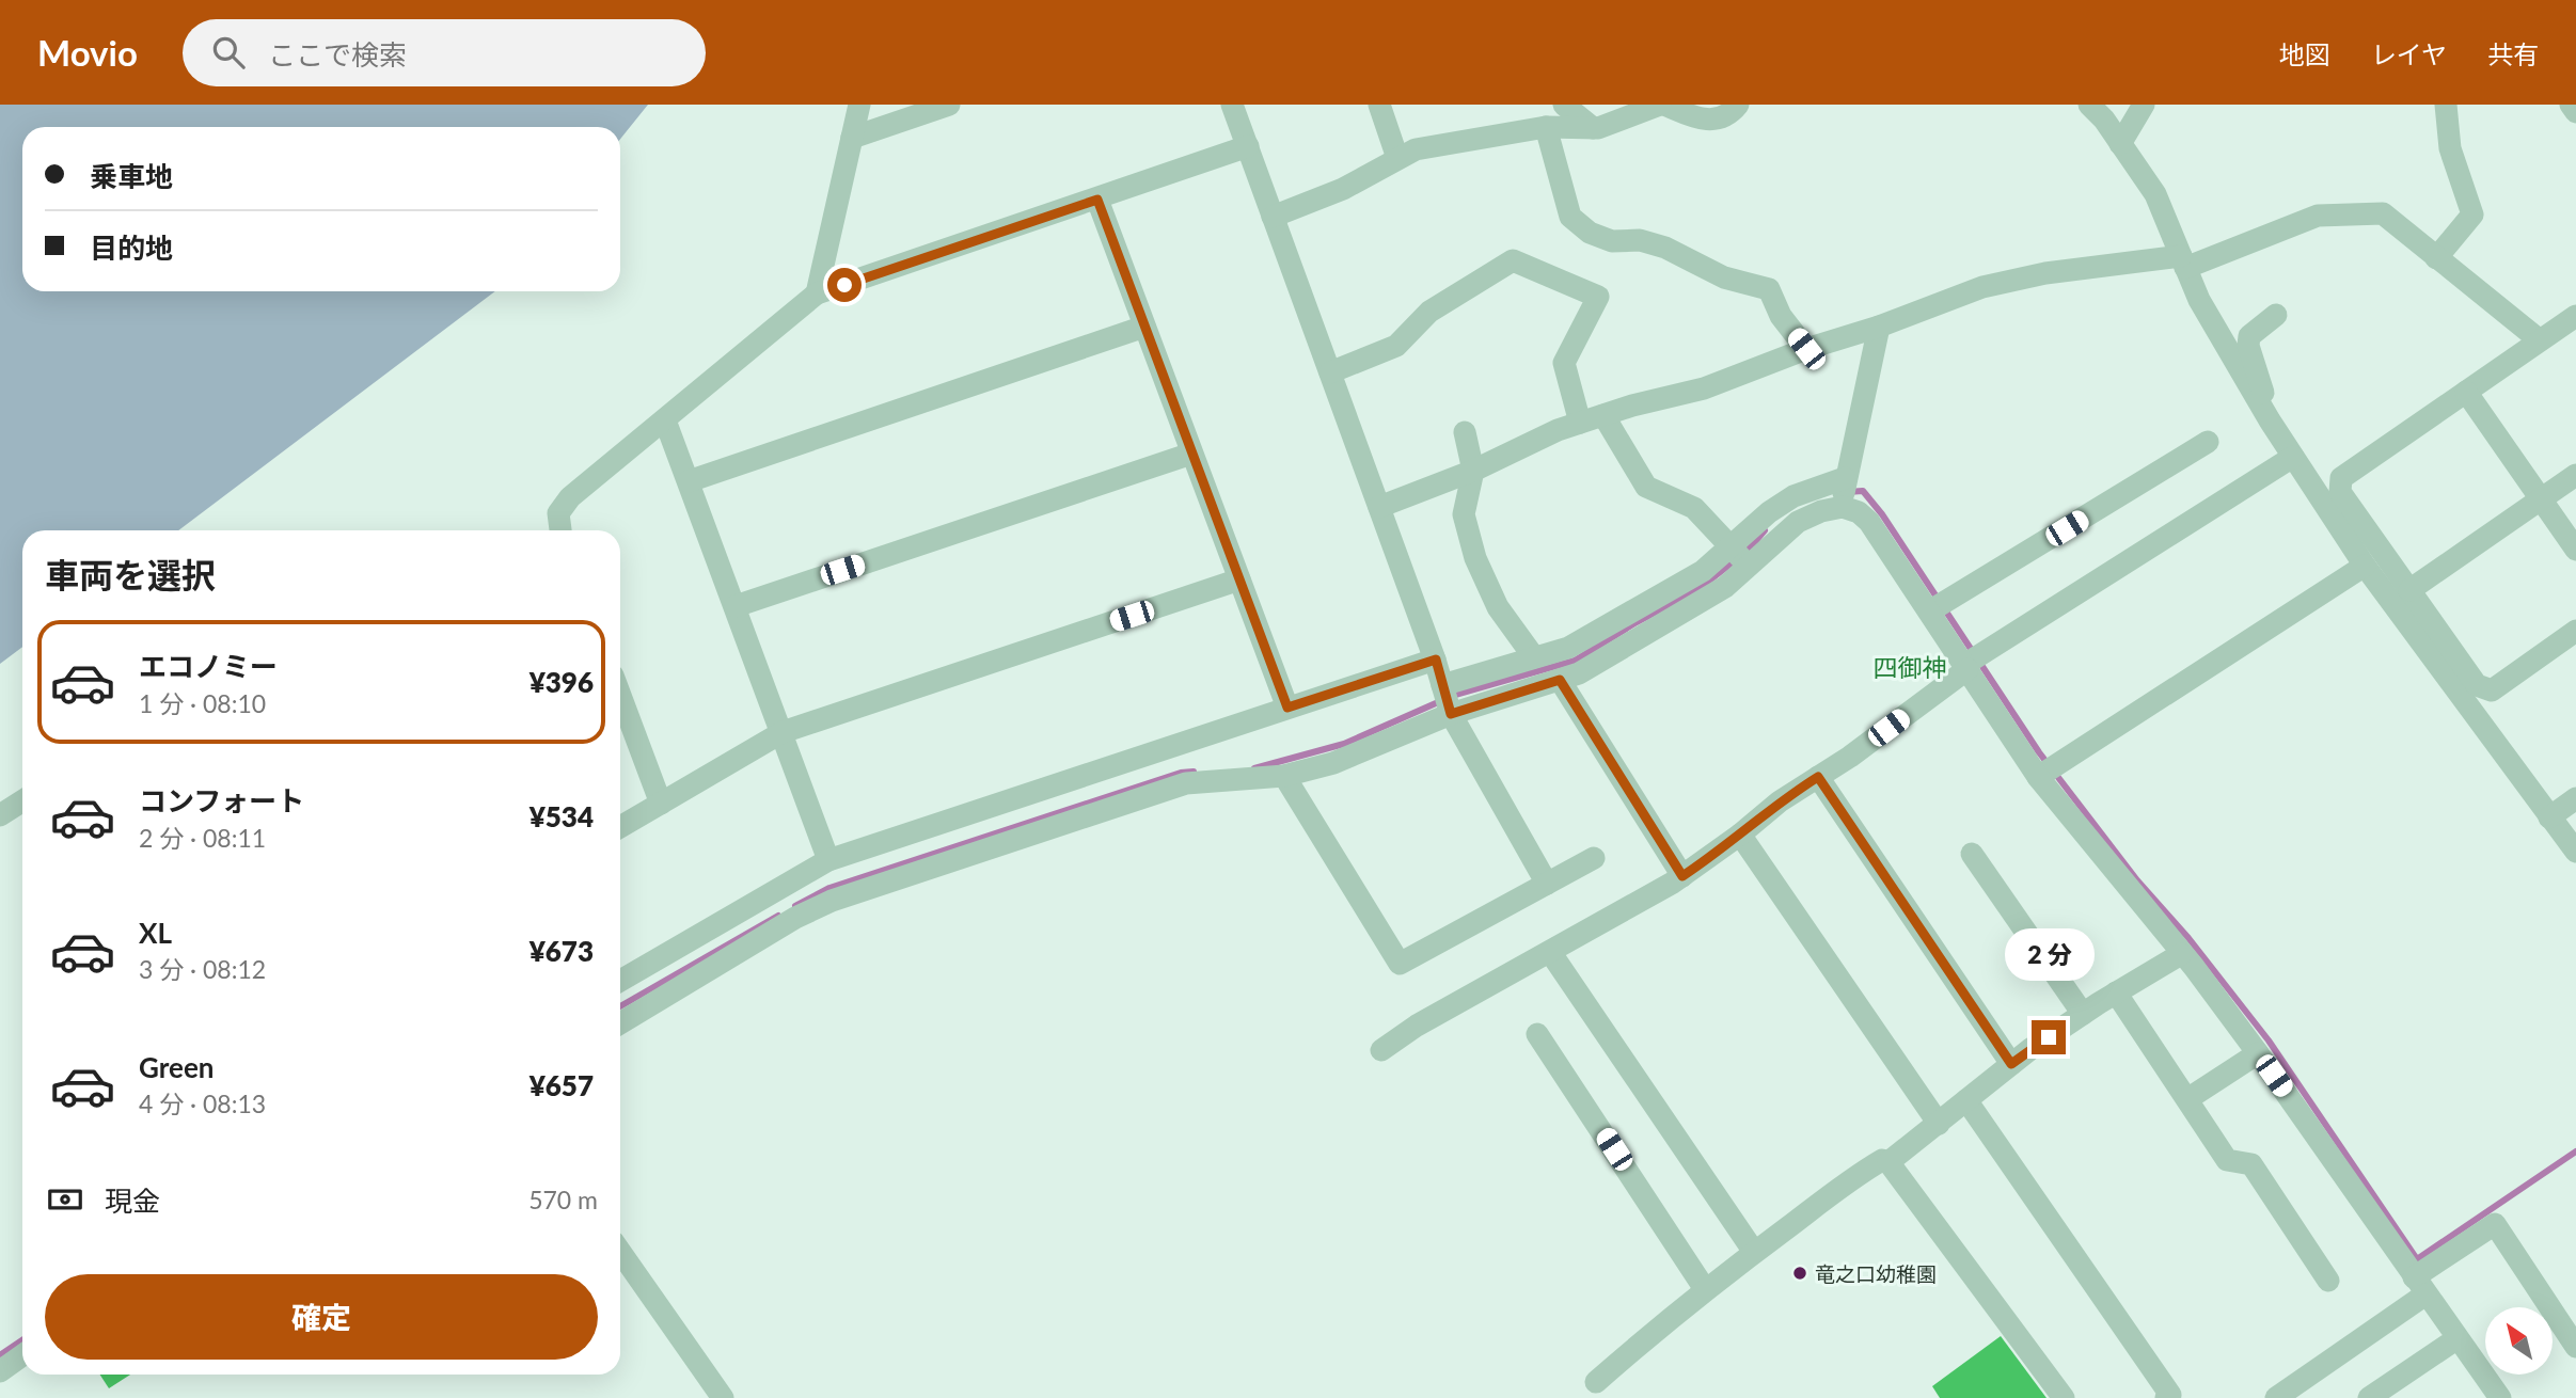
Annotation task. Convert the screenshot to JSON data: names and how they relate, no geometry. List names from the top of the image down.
{
  "districts": ["四御神"],
  "places": ["竜之口幼稚園"],
  "north": "top left",
  "page": {
    "header": "Movio",
    "search": "ここで検索",
    "nav": ["地図", "レイヤ", "共有"],
    "banner": ["乗車地", "目的地"],
    "heading": "車両を選択",
    "list": [
      {
        "name": "エコノミー",
        "note": "1 分 · 08:10",
        "value": "¥396"
      },
      {
        "name": "コンフォート",
        "note": "2 分 · 08:11",
        "value": "¥534"
      },
      {
        "name": "XL",
        "note": "3 分 · 08:12",
        "value": "¥673"
      },
      {
        "name": "Green",
        "note": "4 分 · 08:13",
        "value": "¥657"
      }
    ],
    "bubble": "2 分",
    "pay": ["現金", "570 m"],
    "buttons": "確定"
  }
}
